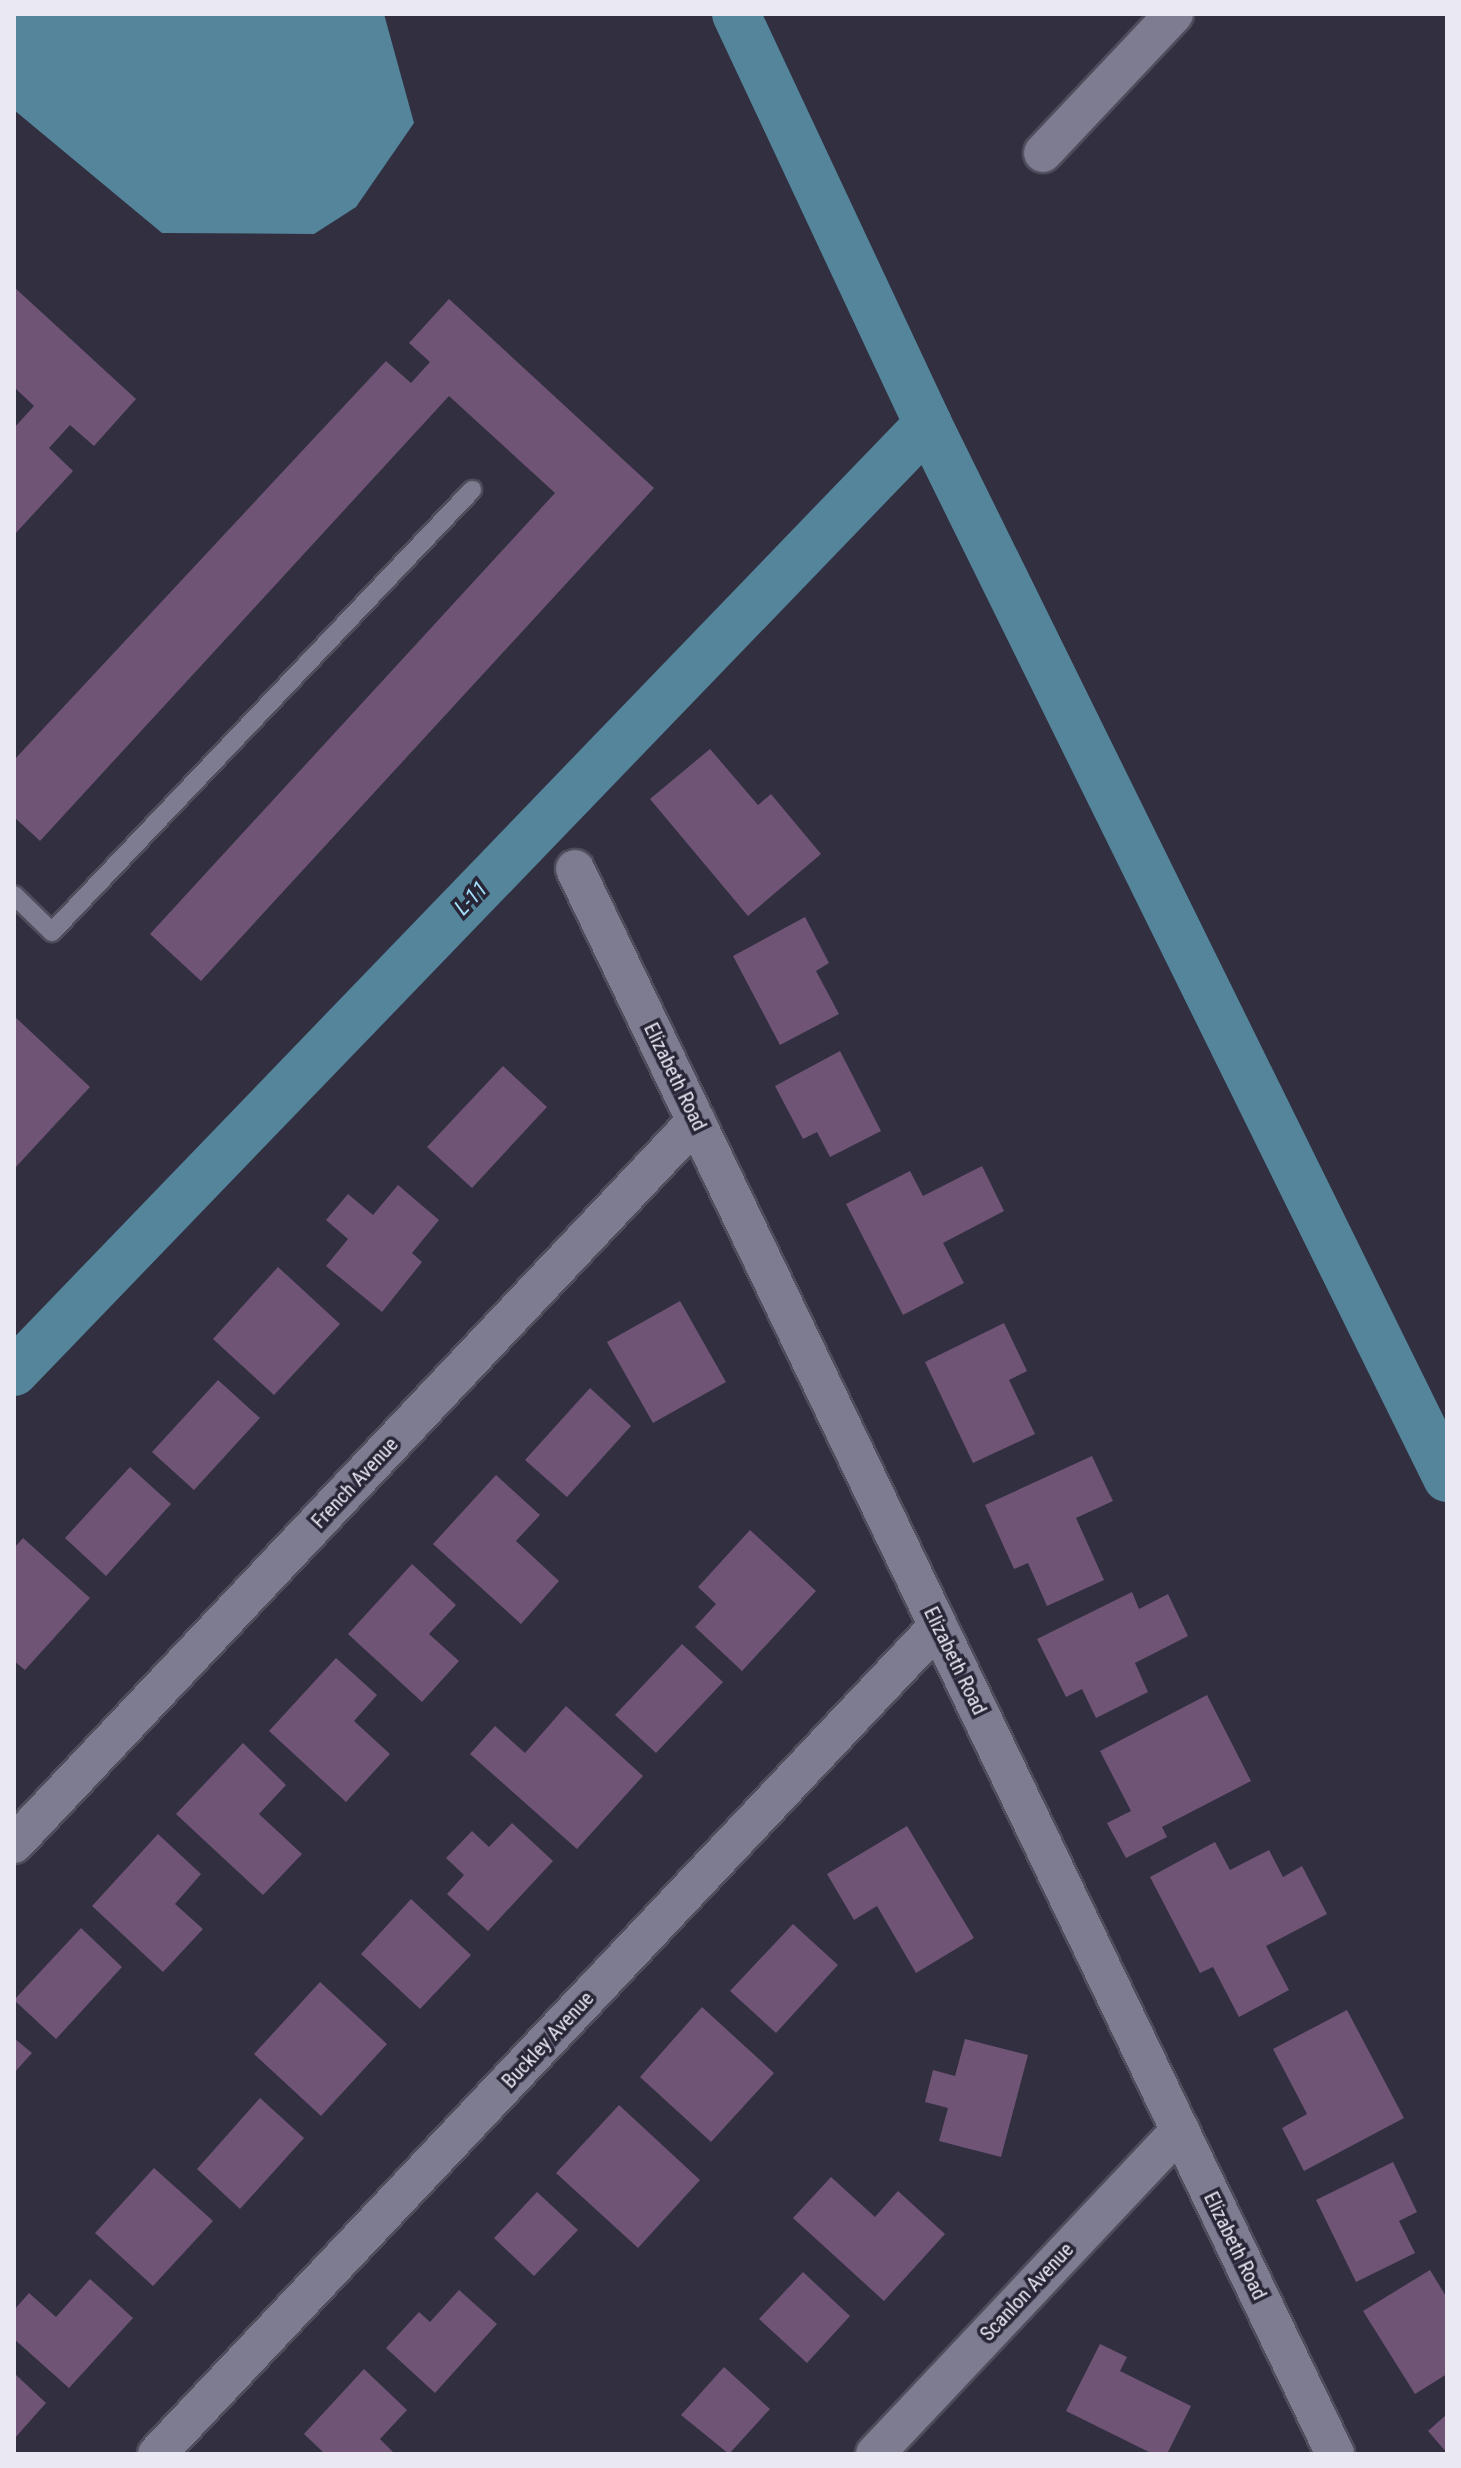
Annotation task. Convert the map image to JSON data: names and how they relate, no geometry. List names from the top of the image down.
{
  "streets": {
    "street": [
      "Elizabeth Road",
      "French Avenue",
      "Buckley Avenue",
      "Scanlon Avenue"
    ]
  },
  "crossings": [
    ["Elizabeth Road", "French Avenue"],
    ["Elizabeth Road", "Buckley Avenue"],
    ["Elizabeth Road", "Scanlon Avenue"]
  ],
  "water": ["L-11"]
}
